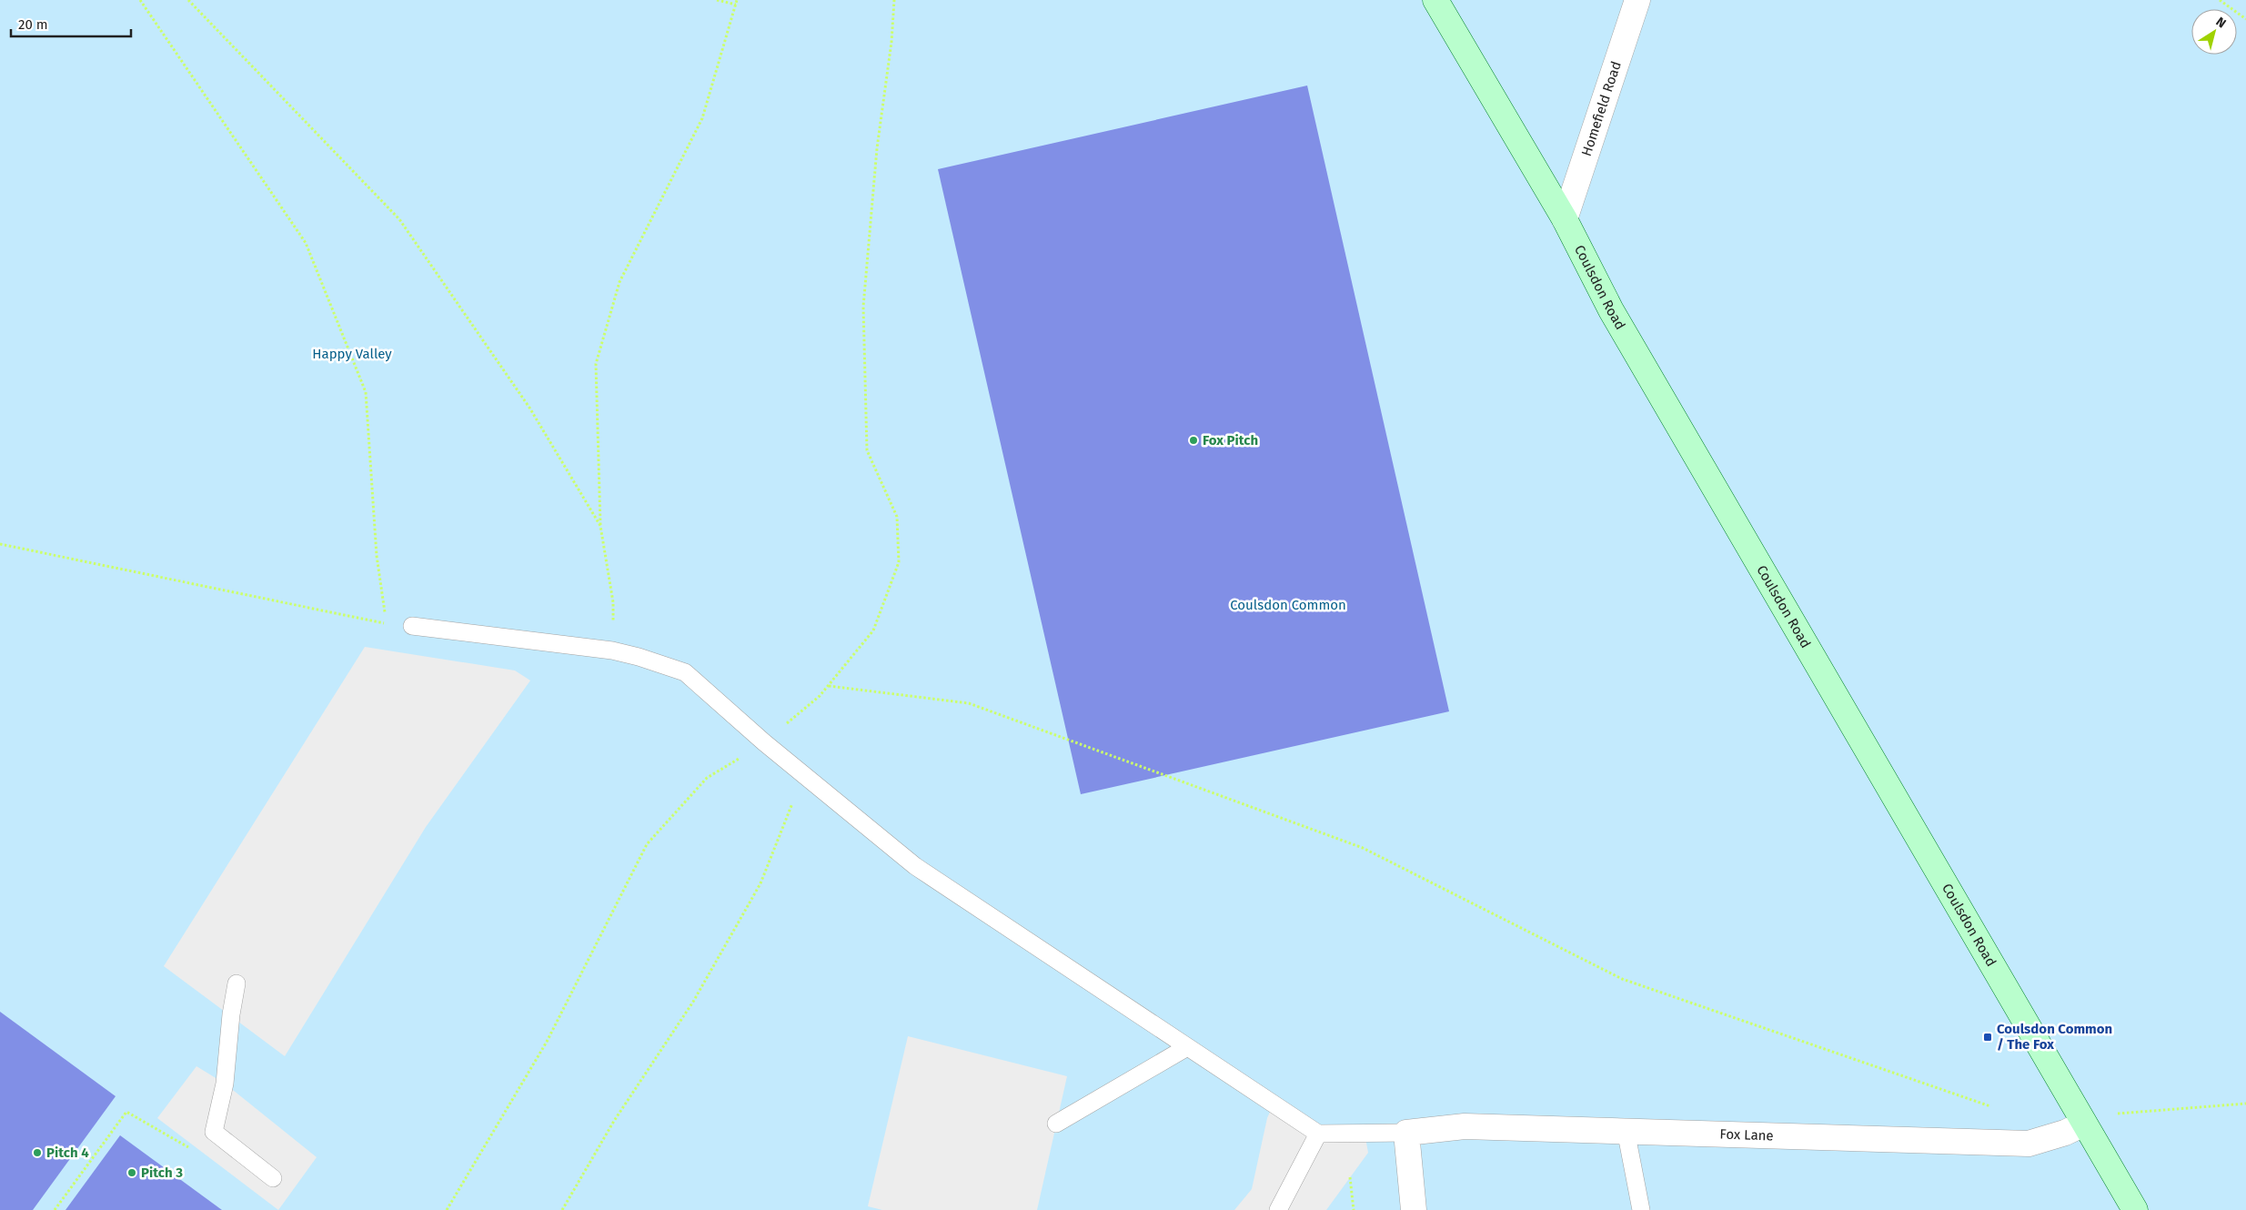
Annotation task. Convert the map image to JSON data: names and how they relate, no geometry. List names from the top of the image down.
{
  "streets": {
    "main road": ["Coulsdon Road"],
    "street": ["Homefield Road", "Fox Lane"]
  },
  "crossings": [
    ["Homefield Road", "Coulsdon Road"],
    ["Coulsdon Road", "Fox Lane"]
  ],
  "parks": ["Happy Valley", "Coulsdon Common"],
  "places": {
    "other": ["Fox Pitch", "Pitch 4", "Pitch 3"],
    "transit": ["Coulsdon Common / The Fox"]
  },
  "scale_bar": "20 m",
  "north": "top right"
}
